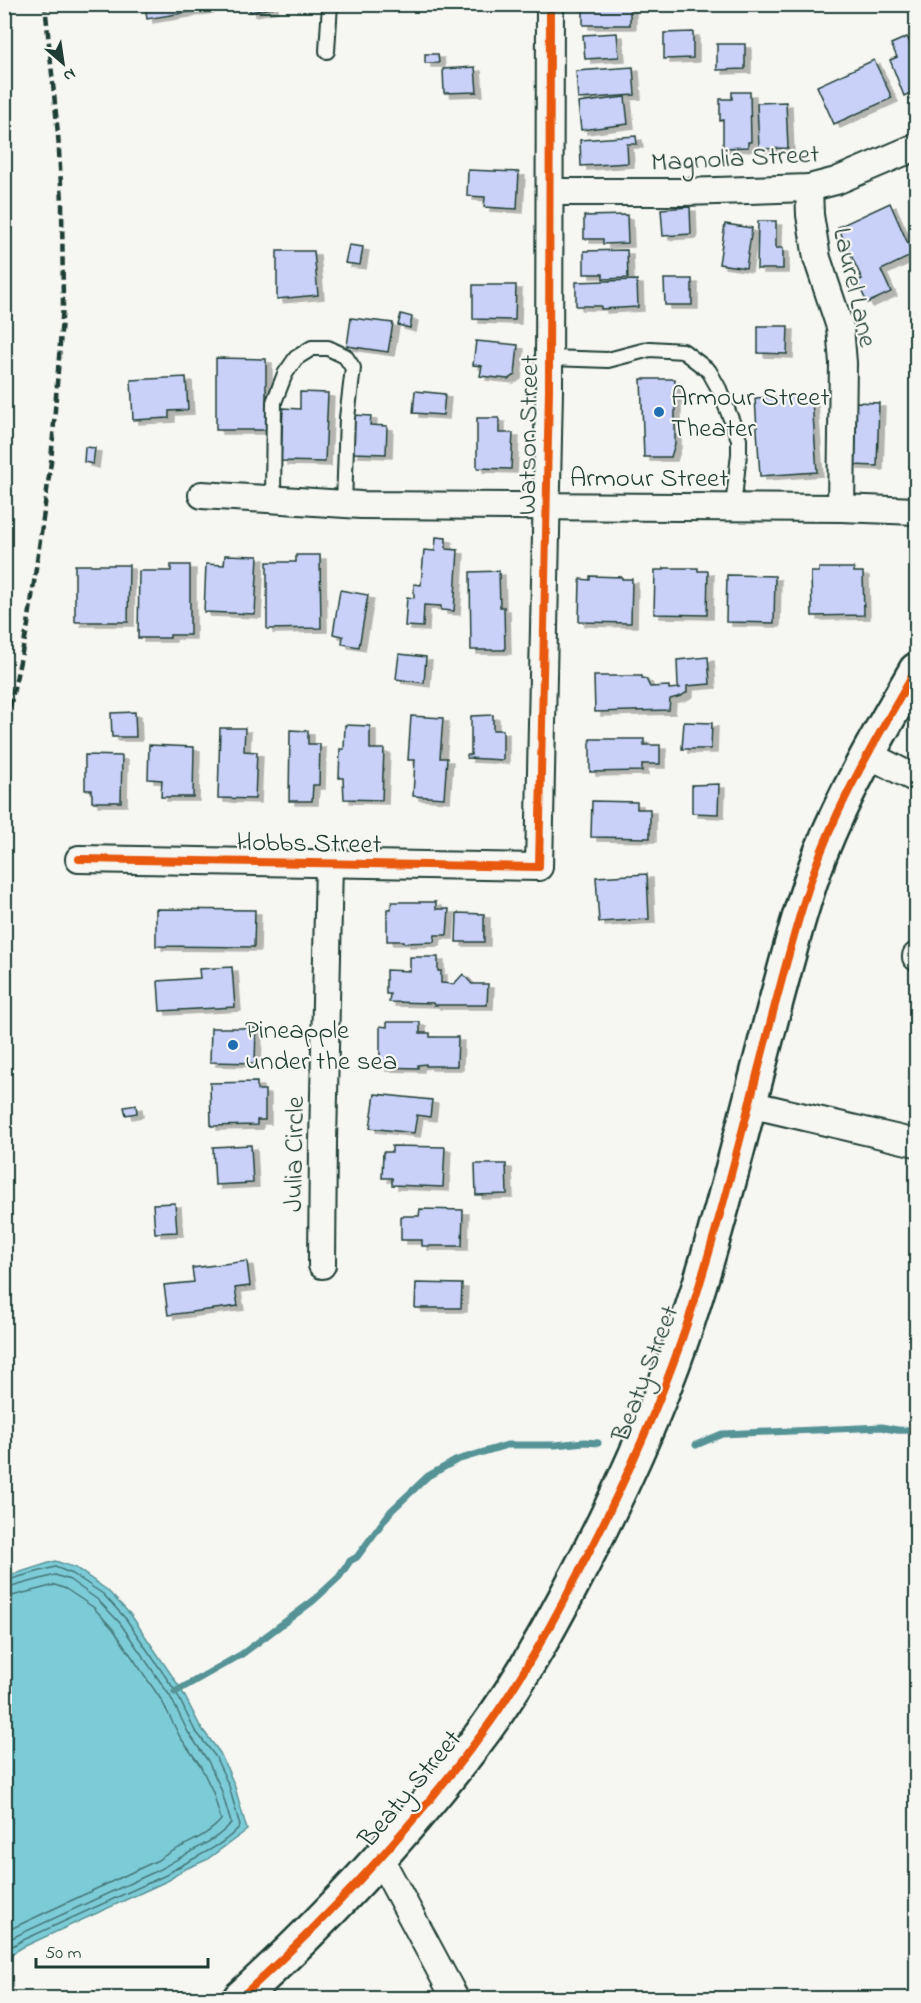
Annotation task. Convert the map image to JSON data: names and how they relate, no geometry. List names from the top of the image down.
{
  "streets": {
    "street": [
      "Magnolia Street",
      "Laurel Lane",
      "Watson Street",
      "Armour Street",
      "Hobbs Street",
      "Julia Circle",
      "Beaty Street"
    ]
  },
  "crossings": [
    ["Magnolia Street", "Laurel Lane"],
    ["Magnolia Street", "Watson Street"],
    ["Laurel Lane", "Armour Street"],
    ["Watson Street", "Armour Street"],
    ["Watson Street", "Hobbs Street"],
    ["Hobbs Street", "Julia Circle"]
  ],
  "places": ["Armour Street Theater", "Pineapple under the sea"],
  "scale_bar": "50 m",
  "north": "bottom right"
}
